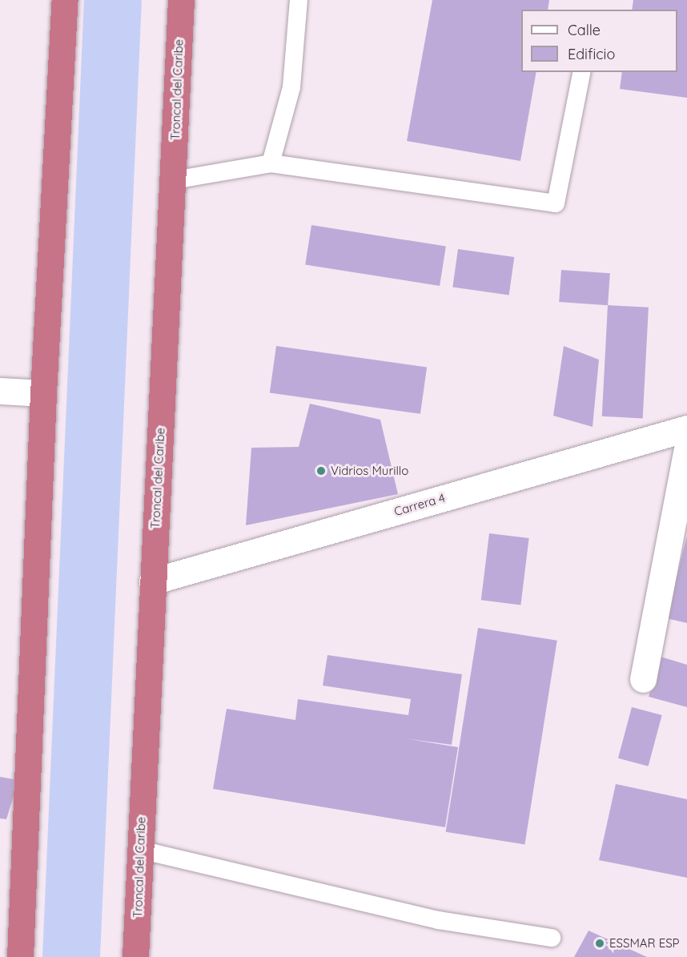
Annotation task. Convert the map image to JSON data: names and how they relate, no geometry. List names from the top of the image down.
{
  "streets": {
    "highway": ["Troncal del Caribe"],
    "street": ["Carrera 4"]
  },
  "crossings": [
    ["Troncal del Caribe", "Carrera 4"]
  ],
  "places": ["Vidrios Murillo", "ESSMAR ESP"],
  "legend": ["Calle", "Edificio"]
}
